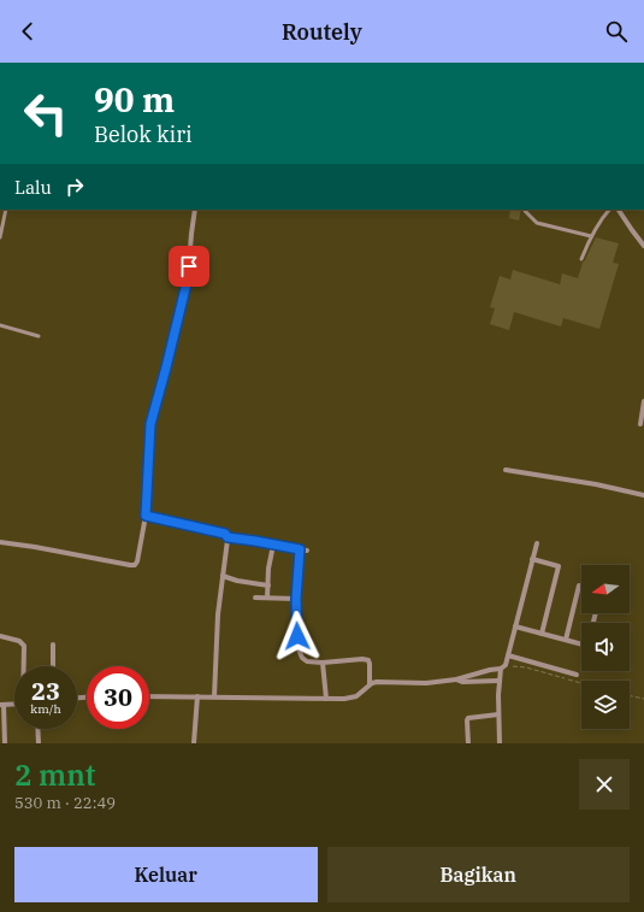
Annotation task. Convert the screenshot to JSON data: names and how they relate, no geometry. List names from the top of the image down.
{
  "north": "left",
  "page": {
    "header": "Routely",
    "turn": ["90 m", "Belok kiri"],
    "then": "Lalu",
    "speed": "23 km/h",
    "limit": "30",
    "heading": ["2 mnt", "530 m · 22:49"],
    "buttons": ["Keluar", "Bagikan"]
  }
}
